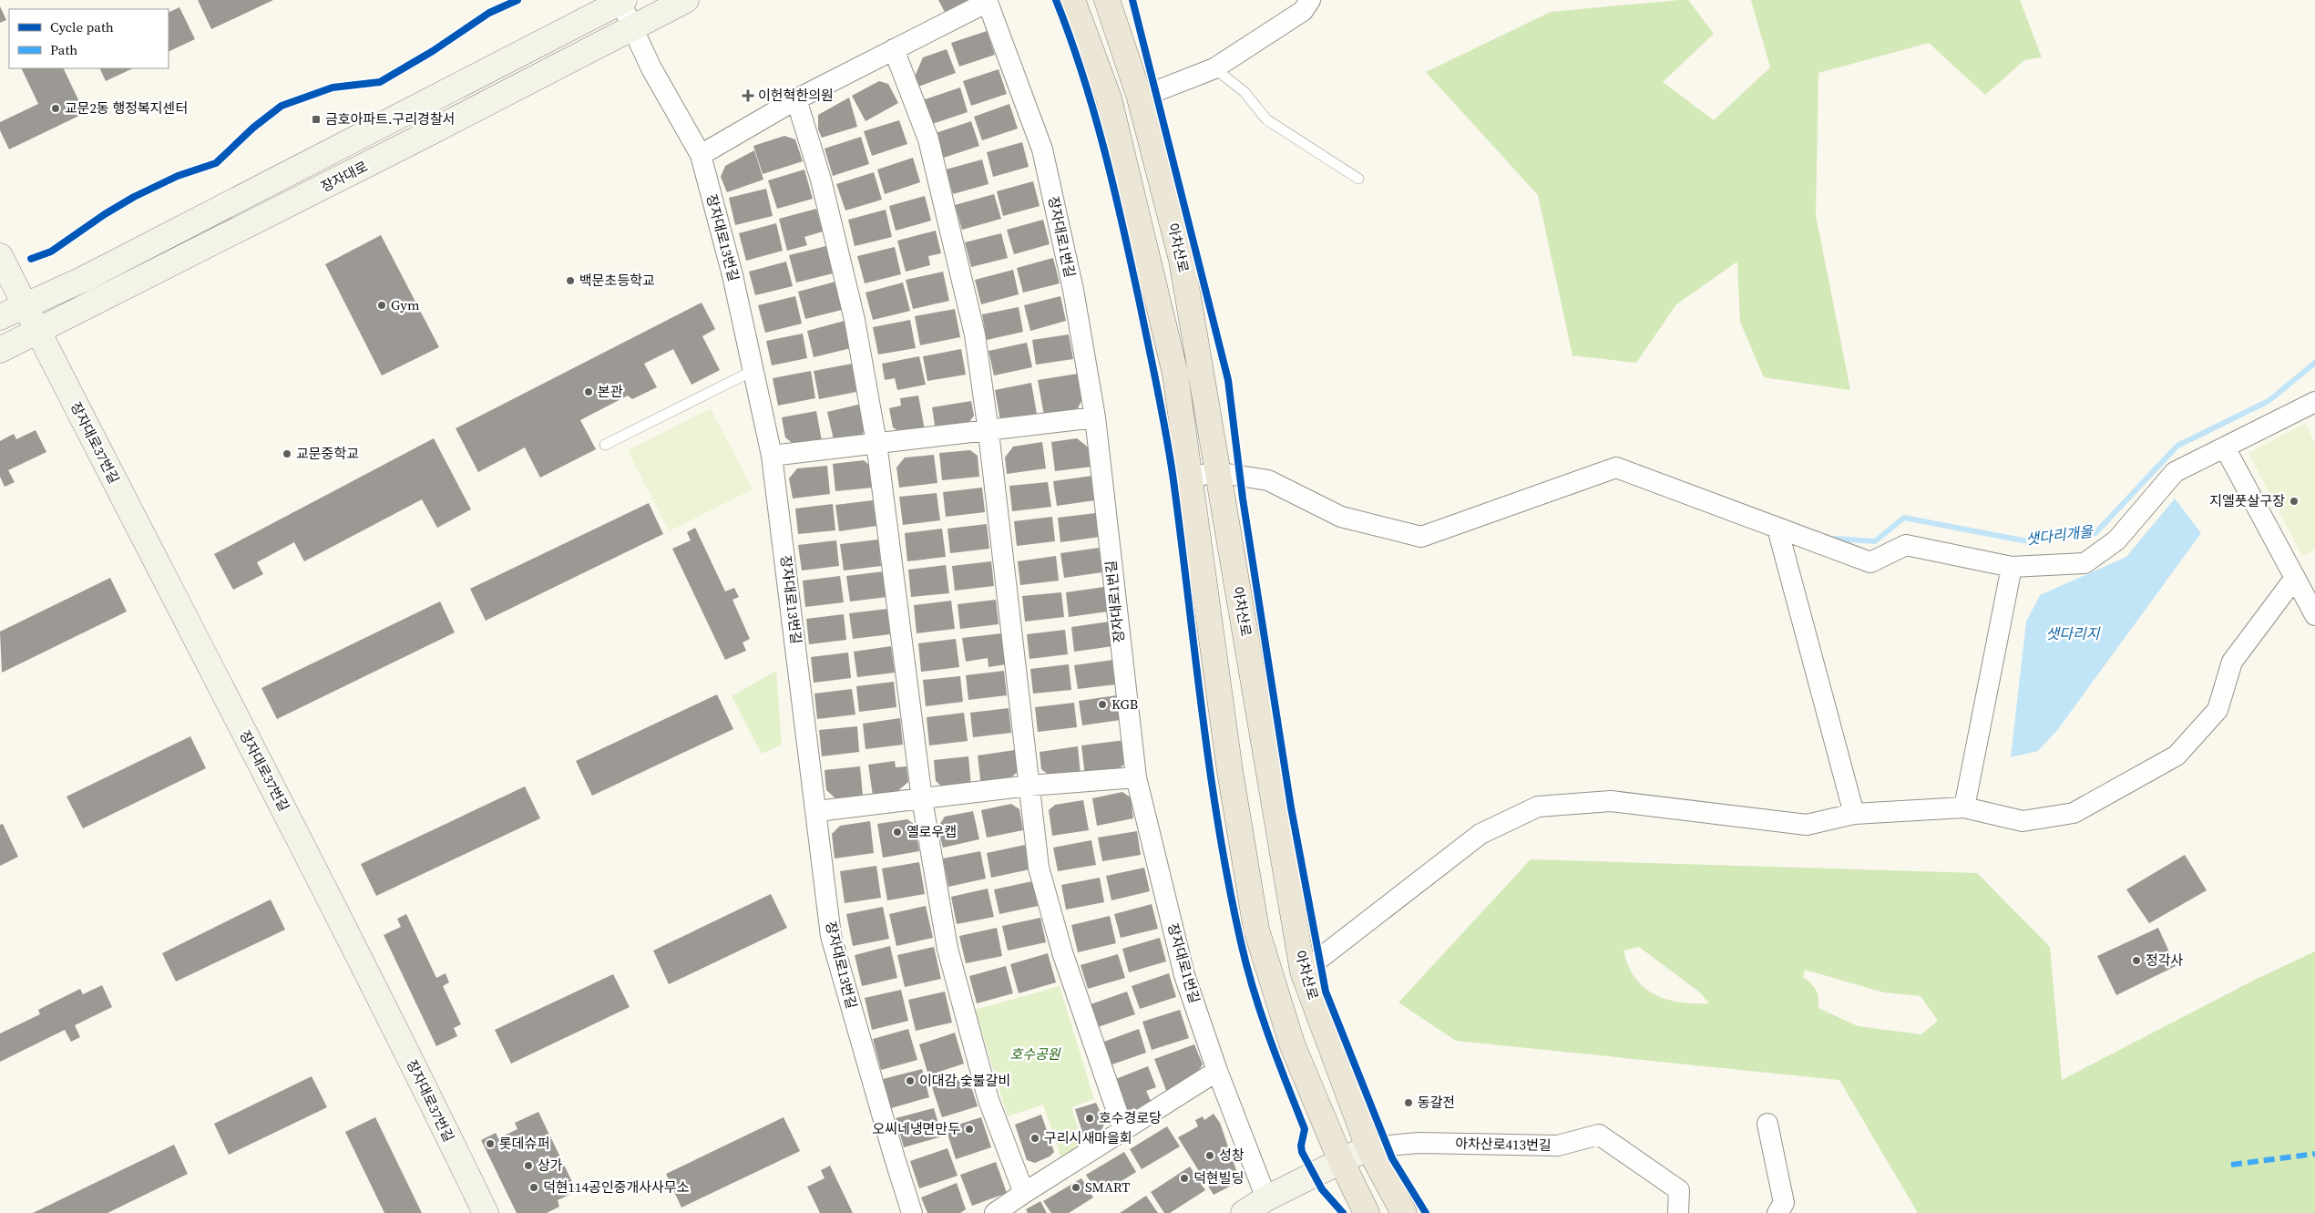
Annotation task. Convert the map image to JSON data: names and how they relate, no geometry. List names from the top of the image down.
{
  "streets": {
    "main road": ["아차산로"],
    "street": [
      "장자대로",
      "장자대로1번길",
      "장자대로13번길",
      "장자대로37번길",
      "아차산로413번길"
    ]
  },
  "crossings": [
    ["장자대로", "장자대로13번길"],
    ["장자대로", "장자대로37번길"],
    ["아차산로", "아차산로413번길"]
  ],
  "water": ["샛다리개울", "샛다리지"],
  "parks": ["호수공원"],
  "places": {
    "health": ["이헌혁한의원"],
    "other": [
      "교문2동 행정복지센터",
      "백문초등학교",
      "Gym",
      "본관",
      "교문중학교",
      "지엘풋살구장",
      "KGB",
      "옐로우캡",
      "정각사",
      "이대감 숯불갈비",
      "동갈전",
      "호수경로당",
      "오씨네냉면만두",
      "구리시새마을회",
      "롯데슈퍼",
      "성창",
      "상가",
      "덕현빌딩",
      "덕현114공인중개사사무소",
      "SMART"
    ],
    "transit": ["금호아파트.구리경찰서"]
  },
  "legend": ["Cycle path", "Path"]
}
